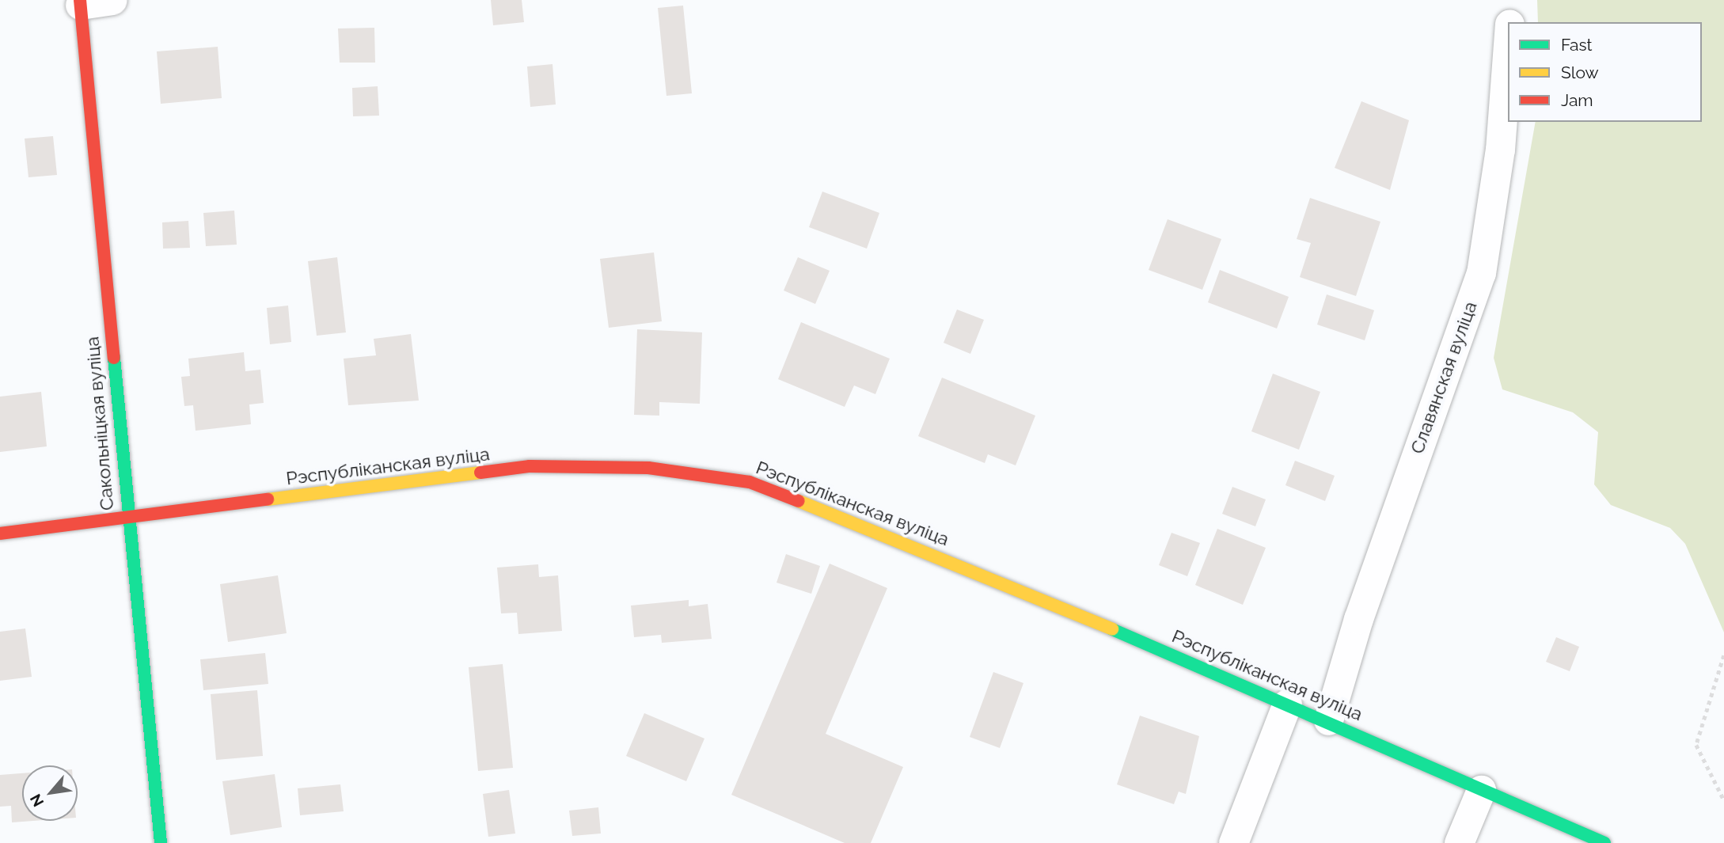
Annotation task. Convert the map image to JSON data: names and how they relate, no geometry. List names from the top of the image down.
{
  "streets": {
    "street": ["Славянская вуліца", "Сакольніцкая вуліца", "Рэспубліканская вуліца"]
  },
  "crossings": [
    ["Славянская вуліца", "Рэспубліканская вуліца"],
    ["Сакольніцкая вуліца", "Рэспубліканская вуліца"]
  ],
  "legend": ["Fast", "Slow", "Jam"],
  "north": "bottom left"
}
